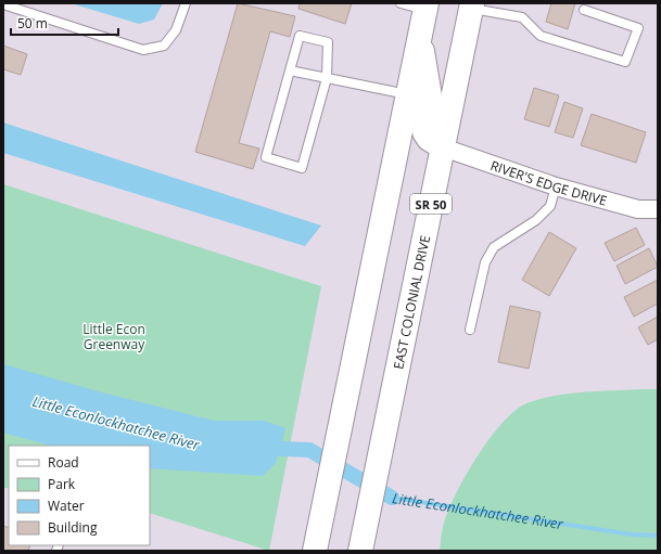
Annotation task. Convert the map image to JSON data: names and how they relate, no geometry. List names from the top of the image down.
{
  "streets": {
    "highway": ["SR 50", "EAST COLONIAL DRIVE"],
    "street": ["RIVER'S EDGE DRIVE"]
  },
  "crossings": [
    ["RIVER'S EDGE DRIVE", "EAST COLONIAL DRIVE"]
  ],
  "water": ["Little Econlockhatchee River"],
  "parks": ["Little Econ Greenway"],
  "legend": [
    "Road",
    "Park",
    "Water",
    "Building"
  ],
  "scale_bar": "50 m"
}
